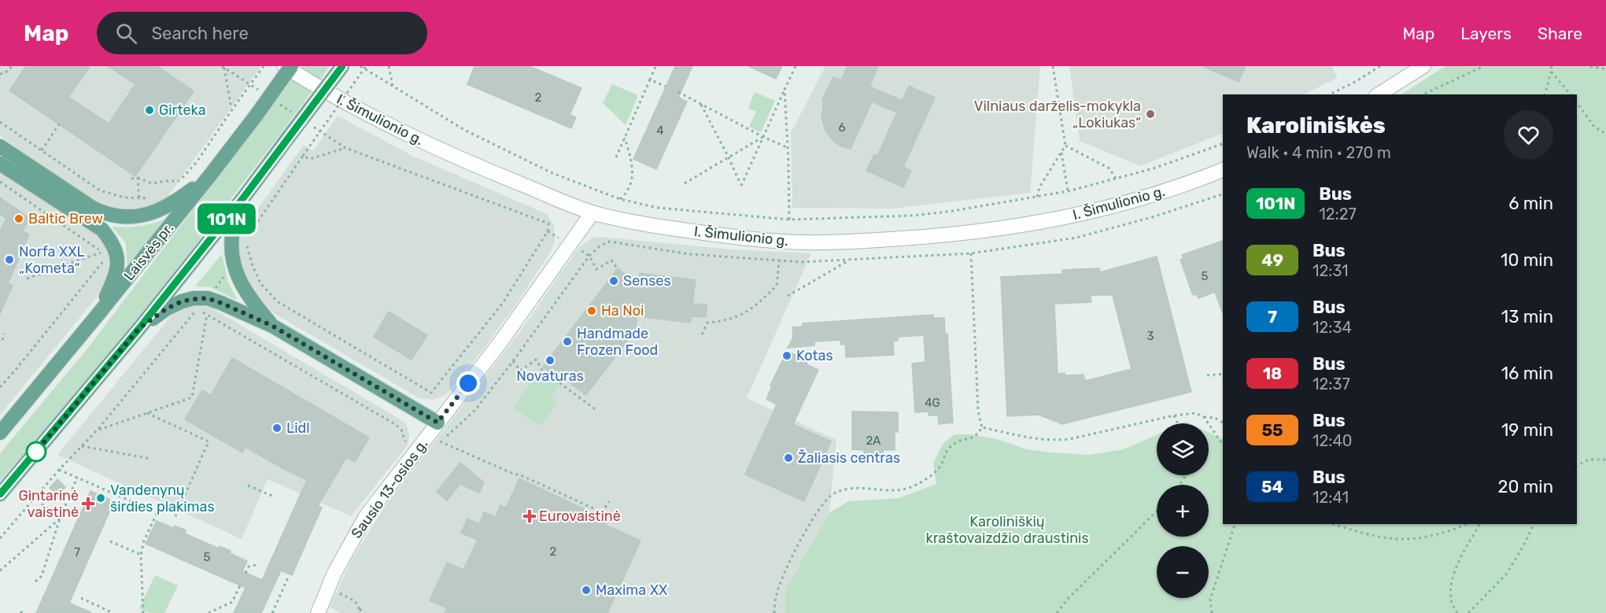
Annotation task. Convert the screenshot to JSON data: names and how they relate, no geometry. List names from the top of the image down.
{
  "streets": {
    "main road": ["Laisvės pr."],
    "street": ["I. Šimulionio g.", "Sausio 13-osios g."]
  },
  "crossings": [
    ["I. Šimulionio g.", "Sausio 13-osios g."]
  ],
  "parks": ["Karoliniškių kraštovaizdžio draustinis"],
  "places": {
    "other": [
      "Girteka",
      "Vilniaus darželis-mokykla „Lokiukas“",
      "Baltic Brew",
      "Norfa XXL „Kometa“",
      "Senses",
      "Ha Noi",
      "Handmade Frozen Food",
      "Kotas",
      "Novaturas",
      "Lidl",
      "Žaliasis centras",
      "Vandenynų širdies plakimas",
      "Maxima XX"
    ],
    "health": ["Gintarinė vaistinė", "Eurovaistinė"]
  },
  "lines": ["bus line 101N"],
  "house_numbers": [
    "2",
    "6",
    "4",
    "5",
    "3",
    "4G",
    "2A",
    "2",
    "7",
    "5"
  ],
  "page": {
    "header": "Map",
    "search": "Search here",
    "nav": ["Map", "Layers", "Share"],
    "on_map": "101N",
    "heading": ["Karoliniškės", "Walk · 4 min · 270 m"],
    "list": [
      {
        "mark": "101N",
        "name": "Bus",
        "note": "12:27",
        "value": "6 min"
      },
      {
        "mark": "49",
        "name": "Bus",
        "note": "12:31",
        "value": "10 min"
      },
      {
        "mark": "7",
        "name": "Bus",
        "note": "12:34",
        "value": "13 min"
      },
      {
        "mark": "18",
        "name": "Bus",
        "note": "12:37",
        "value": "16 min"
      },
      {
        "mark": "55",
        "name": "Bus",
        "note": "12:40",
        "value": "19 min"
      },
      {
        "mark": "54",
        "name": "Bus",
        "note": "12:41",
        "value": "20 min"
      }
    ],
    "map_buttons": ["+", "−"]
  }
}
